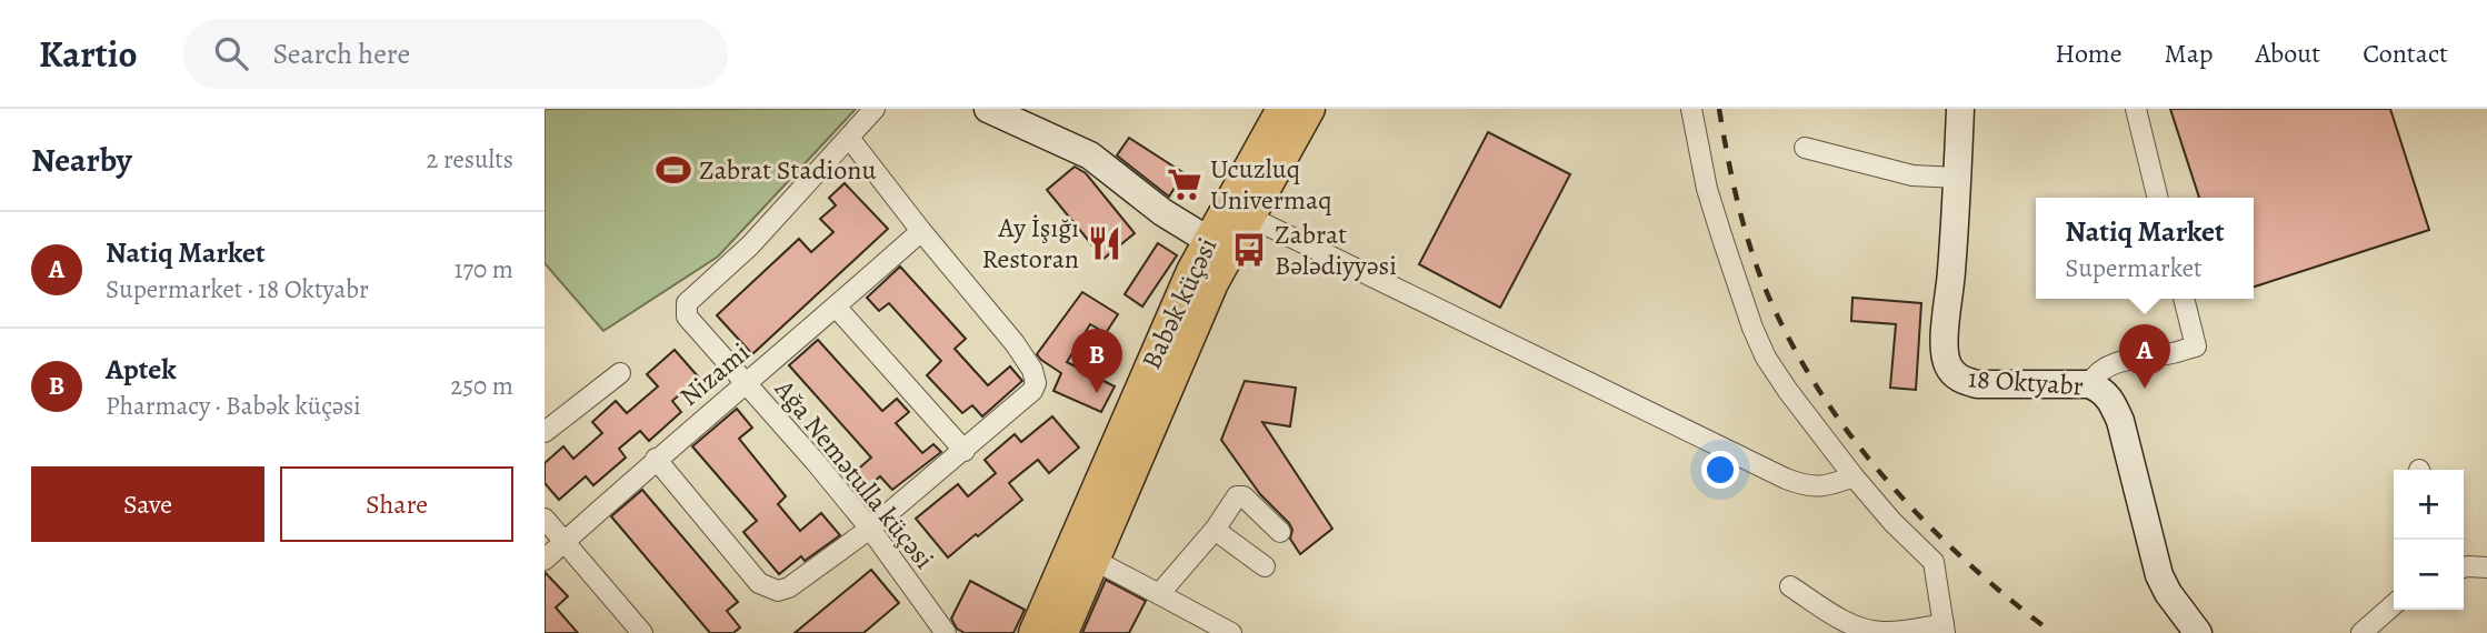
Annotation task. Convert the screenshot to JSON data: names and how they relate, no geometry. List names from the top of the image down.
{
  "streets": {
    "main road": ["Babək küçəsi"],
    "street": ["Nizami", "18 Oktyabr", "Ağa Nemətulla küçəsi"]
  },
  "crossings": [
    ["Nizami", "Ağa Nemətulla küçəsi"]
  ],
  "places": {
    "sports": ["Zabrat Stadionu"],
    "supermarket": ["Ucuzluq Univermaq"],
    "restaurant": ["Ay İşığı Restoran"],
    "bus stop": ["Zabrat Bәlәdiyyәsi"]
  },
  "page": {
    "header": "Kartio",
    "search": "Search here",
    "nav": [
      "Home",
      "Map",
      "About",
      "Contact"
    ],
    "heading": ["Nearby", "2 results"],
    "popup": ["Natiq Market", "Supermarket"],
    "list": [
      {
        "mark": "A",
        "name": "Natiq Market",
        "note": "Supermarket · 18 Oktyabr",
        "value": "170 m"
      },
      {
        "mark": "B",
        "name": "Aptek",
        "note": "Pharmacy · Babək küçəsi",
        "value": "250 m"
      }
    ],
    "pins": ["A", "B"],
    "buttons": ["Save", "Share"],
    "map_buttons": ["+", "−"]
  }
}
